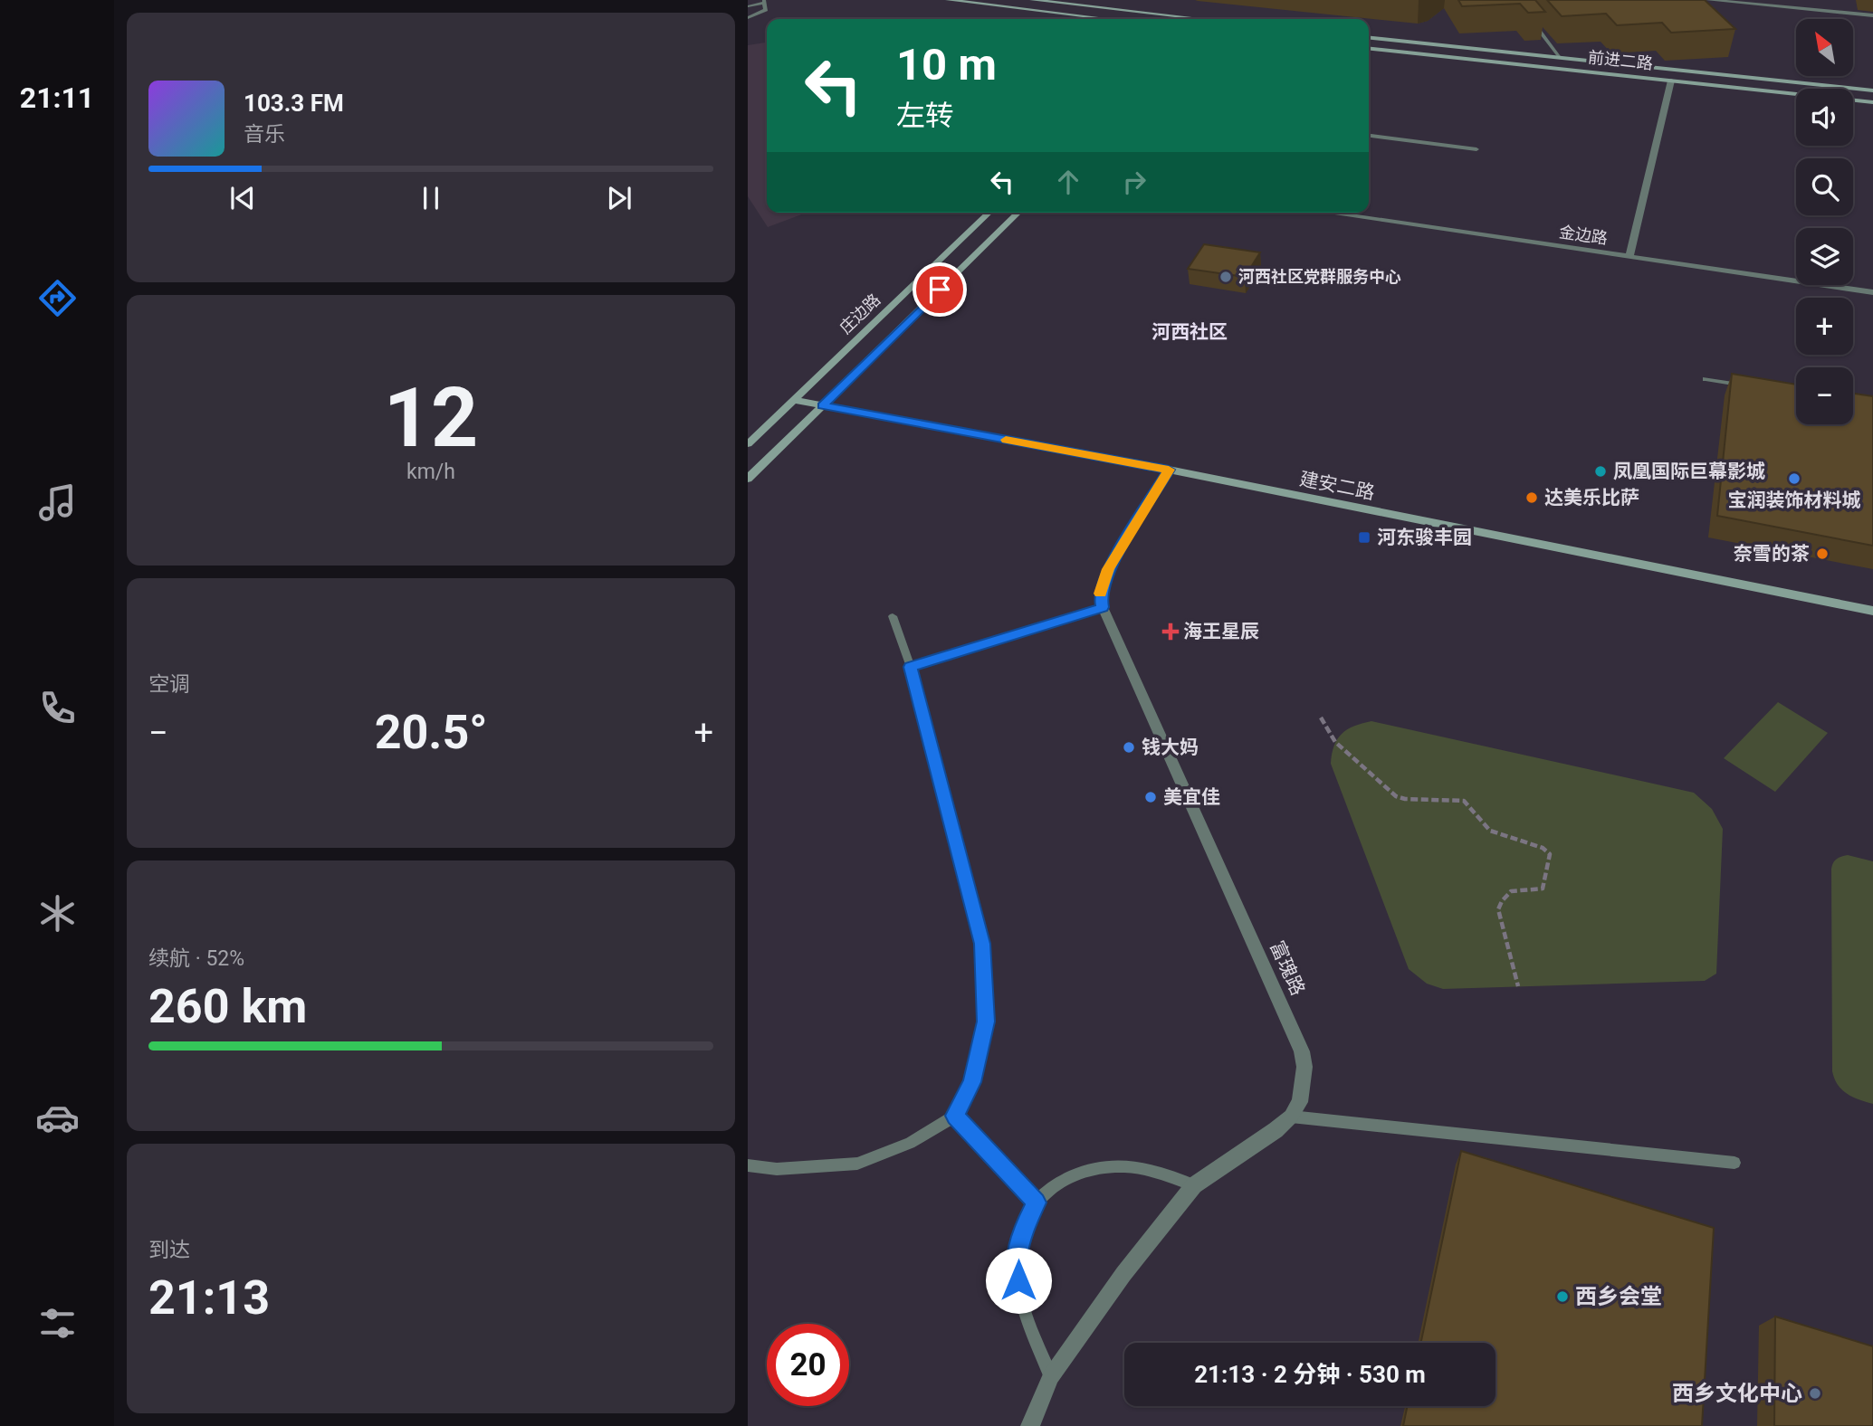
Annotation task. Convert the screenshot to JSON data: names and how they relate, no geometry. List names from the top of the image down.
{
  "streets": {
    "main road": ["前进二路", "庄边路", "建安二路"],
    "street": ["金边路", "富瑰路"]
  },
  "crossings": [
    ["庄边路", "建安二路"],
    ["建安二路", "富瑰路"]
  ],
  "districts": ["河西社区"],
  "places": {
    "other": [
      "河西社区党群服务中心",
      "凤凰国际巨幕影城",
      "宝润装饰材料城",
      "达美乐比萨",
      "奈雪的茶",
      "钱大妈",
      "美宜佳",
      "西乡会堂",
      "西乡文化中心"
    ],
    "transit": ["河东骏丰园"],
    "health": ["海王星辰"]
  },
  "north": "top left",
  "page": {
    "tabs": "21:11",
    "map_buttons": ["+", "−"],
    "turn": ["10 m", "左转"],
    "song": ["103.3 FM", "音乐"],
    "tile": [
      ["12", "km/h"],
      "空调",
      ["续航 · 52%", "260 km"],
      ["到达", "21:13"]
    ],
    "heat": ["−", "20.5°", "+"],
    "limit": "20",
    "trip": "21:13 · 2 分钟 · 530 m"
  }
}
